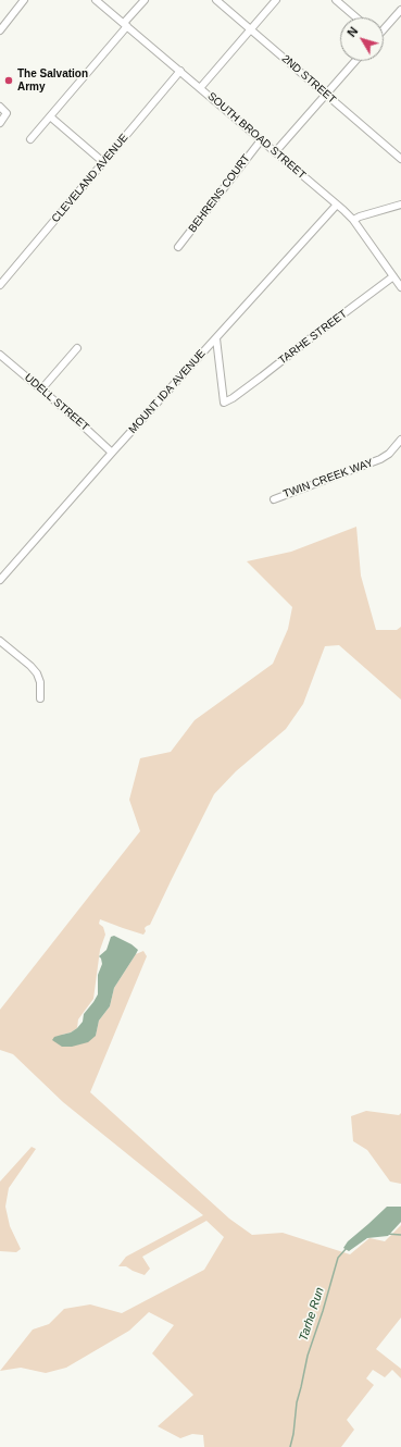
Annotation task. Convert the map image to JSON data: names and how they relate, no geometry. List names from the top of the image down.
{
  "streets": {
    "street": [
      "2ND STREET",
      "SOUTH BROAD STREET",
      "CLEVELAND AVENUE",
      "BEHRENS COURT",
      "TARHE STREET",
      "MOUNT IDA AVENUE",
      "UDELL STREET",
      "TWIN CREEK WAY"
    ]
  },
  "crossings": [
    ["SOUTH BROAD STREET", "CLEVELAND AVENUE"],
    ["SOUTH BROAD STREET", "BEHRENS COURT"],
    ["SOUTH BROAD STREET", "TARHE STREET"],
    ["SOUTH BROAD STREET", "MOUNT IDA AVENUE"],
    ["TARHE STREET", "MOUNT IDA AVENUE"],
    ["MOUNT IDA AVENUE", "UDELL STREET"]
  ],
  "water": ["Tarhe Run"],
  "places": ["The Salvation Army"],
  "north": "top left"
}
